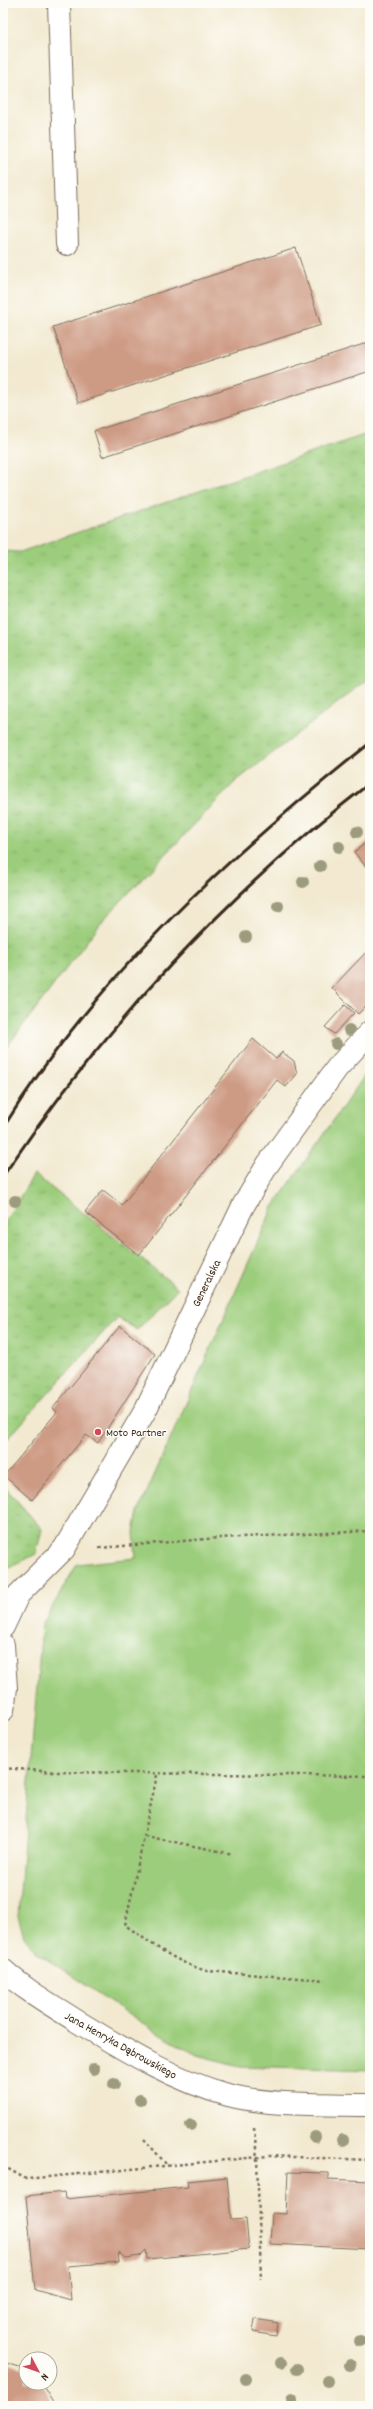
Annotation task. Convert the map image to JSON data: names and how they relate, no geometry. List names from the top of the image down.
{
  "streets": {
    "street": ["Generalska", "Jana Henryka Dąbrowskiego"]
  },
  "places": ["Moto Partner"],
  "north": "bottom right"
}
